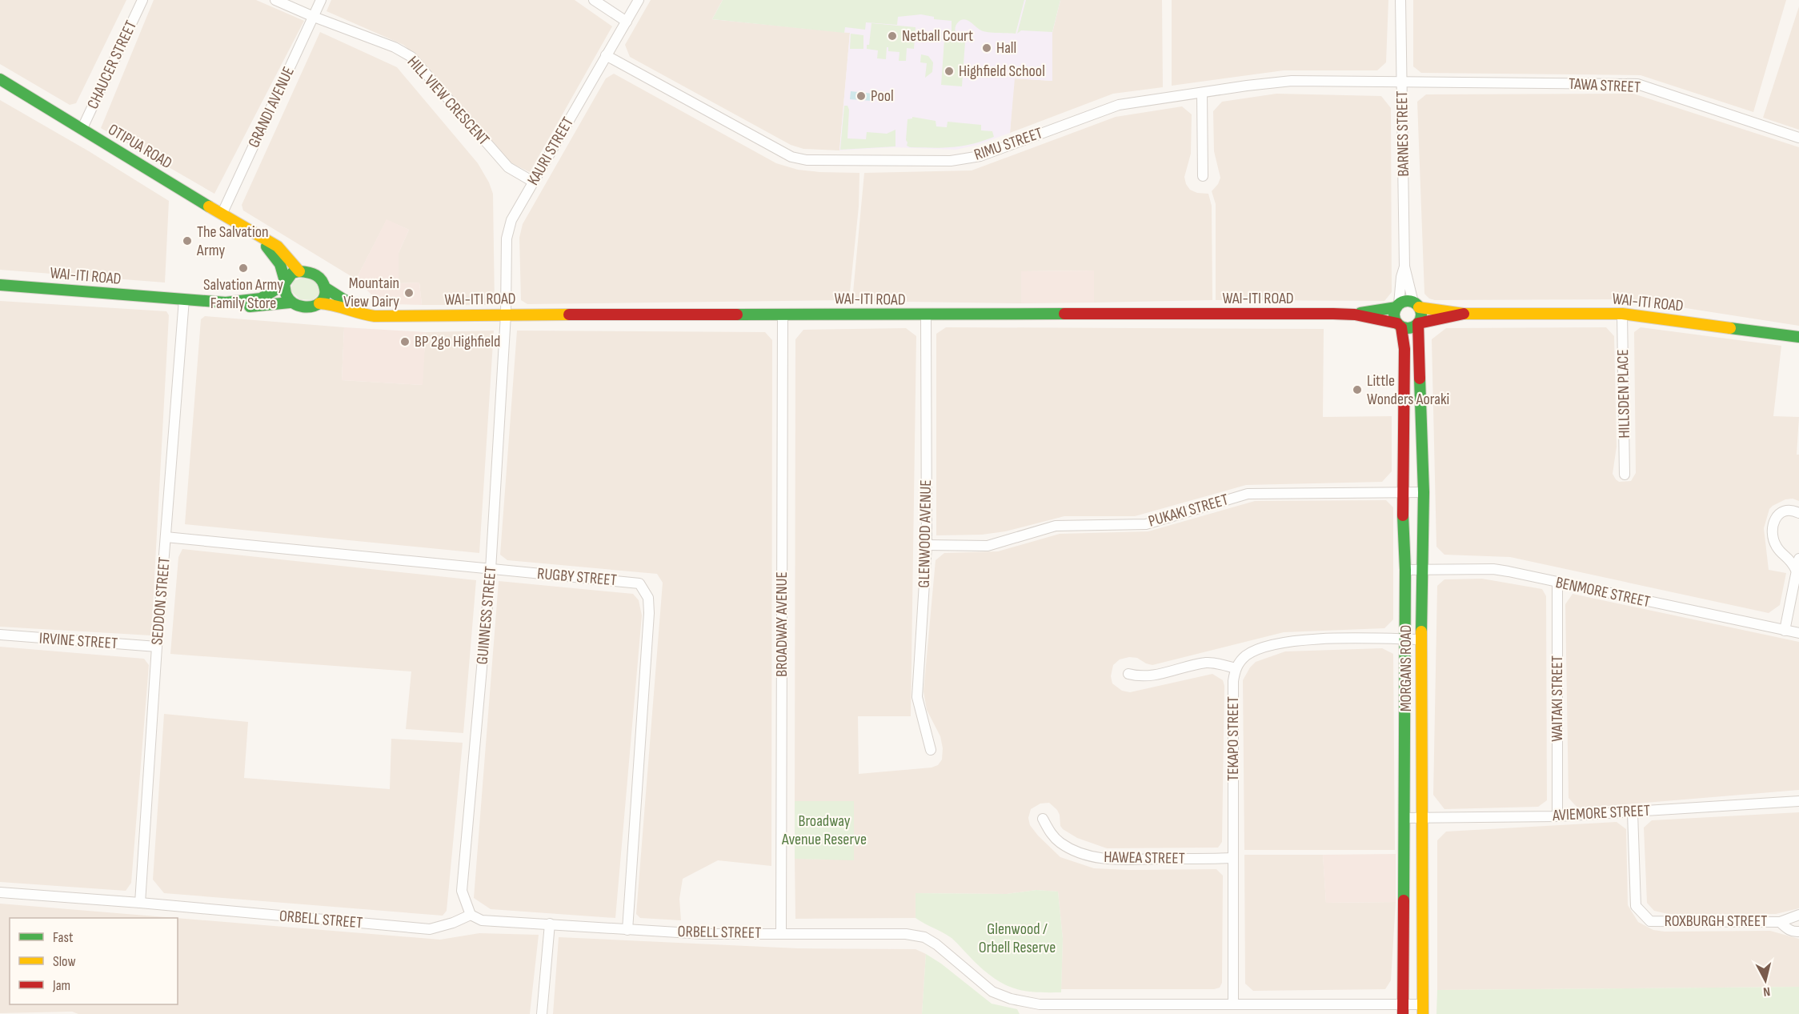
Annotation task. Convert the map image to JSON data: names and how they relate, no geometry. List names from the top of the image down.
{
  "streets": {
    "street": [
      "CHAUCER STREET",
      "TAWA STREET",
      "HILL VIEW CRESCENT",
      "GRANDI AVENUE",
      "BARNES STREET",
      "RIMU STREET",
      "OTIPUA ROAD",
      "KAURI STREET",
      "WAI-ITI ROAD",
      "HILLSDEN PLACE",
      "PUKAKI STREET",
      "GLENWOOD AVENUE",
      "RUGBY STREET",
      "BENMORE STREET",
      "SEDDON STREET",
      "GUINNESS STREET",
      "BROADWAY AVENUE",
      "IRVINE STREET",
      "MORGANS ROAD",
      "WAITAKI STREET",
      "TEKAPO STREET",
      "AVIEMORE STREET",
      "HAWEA STREET",
      "ORBELL STREET",
      "ROXBURGH STREET"
    ]
  },
  "crossings": [
    ["CHAUCER STREET", "OTIPUA ROAD"],
    ["TAWA STREET", "BARNES STREET"],
    ["TAWA STREET", "RIMU STREET"],
    ["HILL VIEW CRESCENT", "GRANDI AVENUE"],
    ["HILL VIEW CRESCENT", "KAURI STREET"],
    ["GRANDI AVENUE", "OTIPUA ROAD"],
    ["BARNES STREET", "RIMU STREET"],
    ["BARNES STREET", "WAI-ITI ROAD"],
    ["BARNES STREET", "MORGANS ROAD"],
    ["RIMU STREET", "KAURI STREET"],
    ["OTIPUA ROAD", "WAI-ITI ROAD"],
    ["KAURI STREET", "WAI-ITI ROAD"],
    ["KAURI STREET", "GUINNESS STREET"],
    ["WAI-ITI ROAD", "HILLSDEN PLACE"],
    ["WAI-ITI ROAD", "GLENWOOD AVENUE"],
    ["WAI-ITI ROAD", "SEDDON STREET"],
    ["WAI-ITI ROAD", "GUINNESS STREET"],
    ["WAI-ITI ROAD", "BROADWAY AVENUE"],
    ["WAI-ITI ROAD", "MORGANS ROAD"],
    ["PUKAKI STREET", "GLENWOOD AVENUE"],
    ["PUKAKI STREET", "MORGANS ROAD"],
    ["RUGBY STREET", "SEDDON STREET"],
    ["RUGBY STREET", "GUINNESS STREET"],
    ["RUGBY STREET", "ORBELL STREET"],
    ["BENMORE STREET", "MORGANS ROAD"],
    ["BENMORE STREET", "WAITAKI STREET"],
    ["SEDDON STREET", "IRVINE STREET"],
    ["SEDDON STREET", "ORBELL STREET"],
    ["GUINNESS STREET", "ORBELL STREET"],
    ["BROADWAY AVENUE", "ORBELL STREET"],
    ["MORGANS ROAD", "AVIEMORE STREET"],
    ["MORGANS ROAD", "ORBELL STREET"],
    ["WAITAKI STREET", "AVIEMORE STREET"],
    ["TEKAPO STREET", "HAWEA STREET"],
    ["TEKAPO STREET", "ORBELL STREET"],
    ["AVIEMORE STREET", "ROXBURGH STREET"]
  ],
  "parks": ["Broadway Avenue Reserve", "Glenwood / Orbell Reserve"],
  "places": [
    "Netball Court",
    "Hall",
    "Highfield School",
    "Pool",
    "The Salvation Army",
    "Salvation Army Family Store",
    "Mountain View Dairy",
    "BP 2go Highfield",
    "Little Wonders Aoraki"
  ],
  "legend": ["Fast", "Slow", "Jam"],
  "north": "bottom"
}
